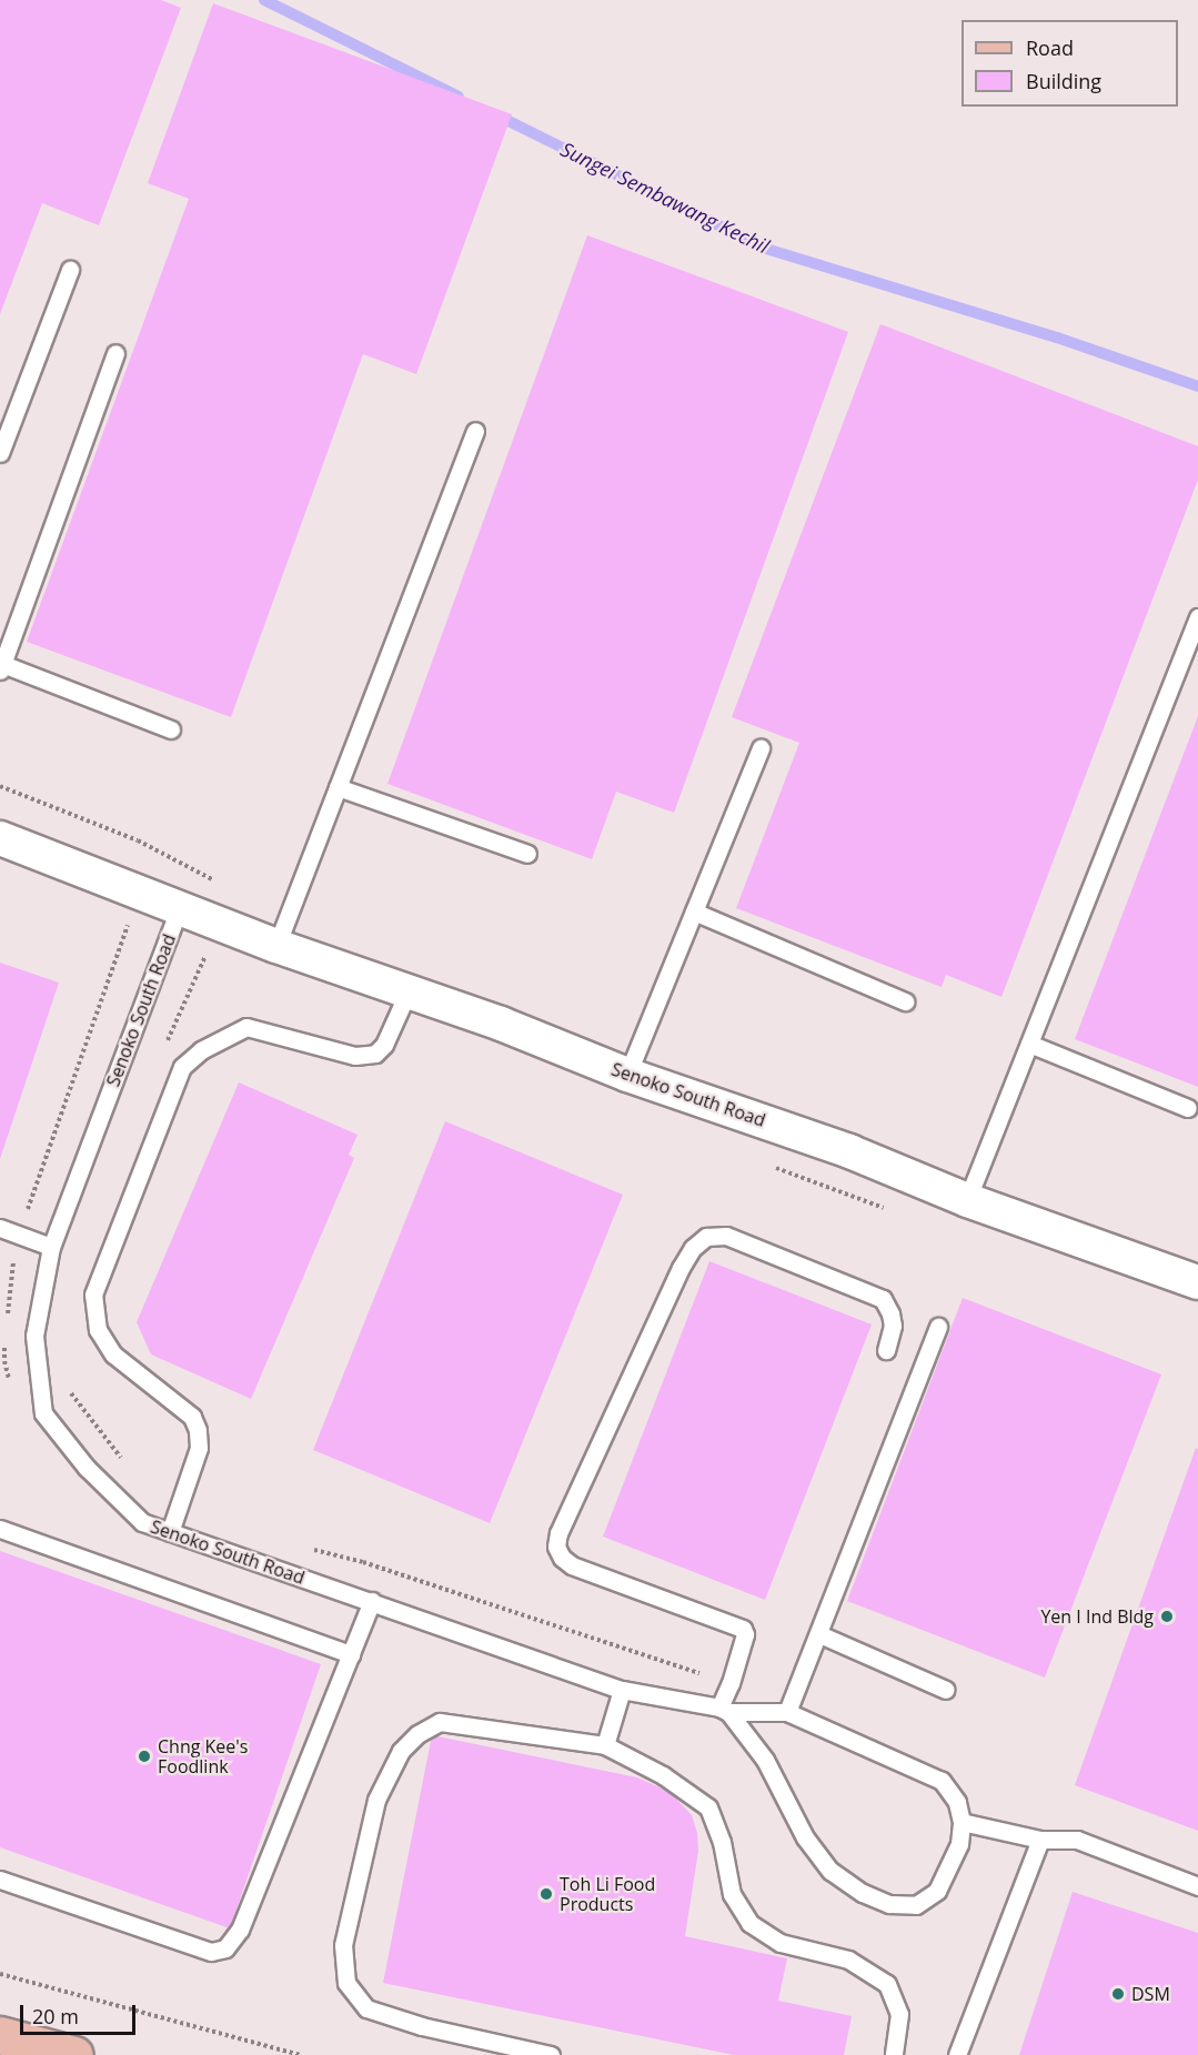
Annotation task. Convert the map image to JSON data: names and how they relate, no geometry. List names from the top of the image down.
{
  "streets": {
    "street": ["Senoko South Road"]
  },
  "water": ["Sungei Sembawang Kechil"],
  "places": [
    "Yen I Ind Bldg",
    "Chng Kee's Foodlink",
    "Toh Li Food Products",
    "DSM"
  ],
  "legend": ["Road", "Building"],
  "scale_bar": "20 m"
}
